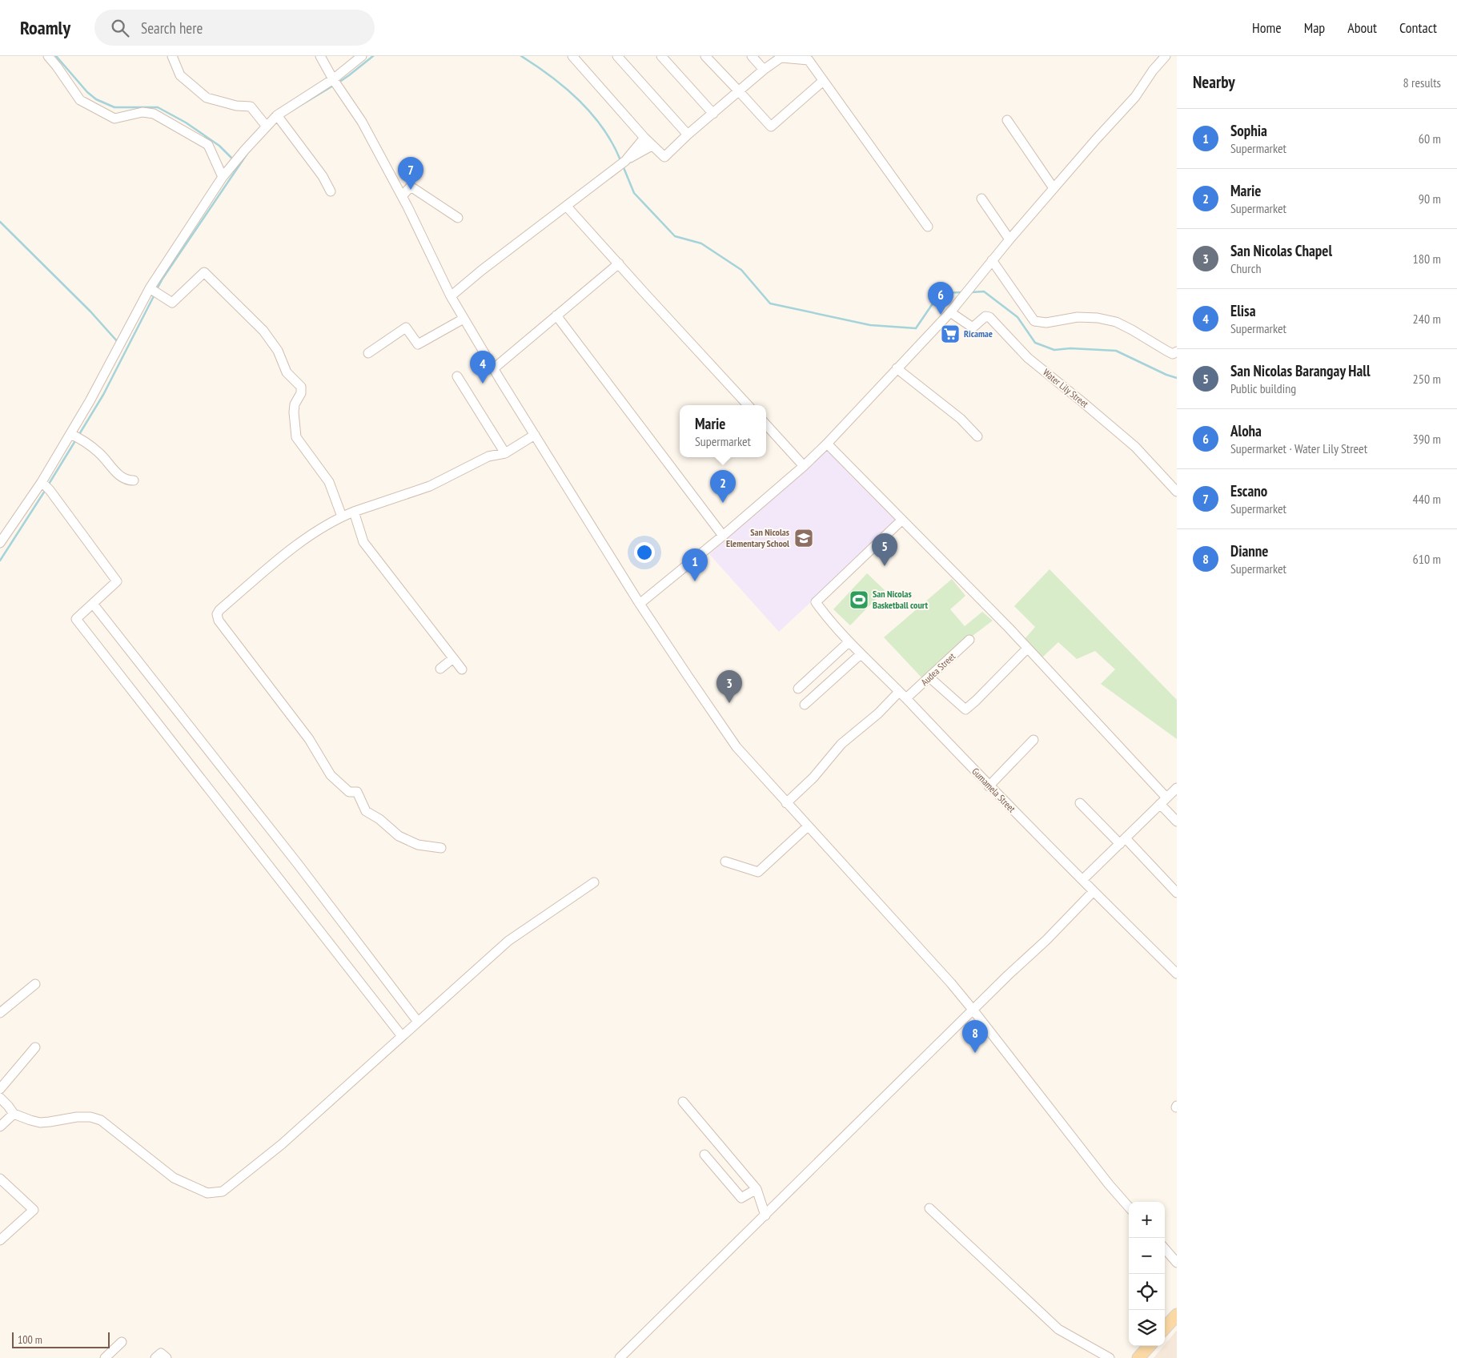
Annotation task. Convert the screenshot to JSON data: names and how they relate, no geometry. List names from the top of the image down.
{
  "streets": {
    "street": ["Water Lily Street", "Audea Street", "Gumamela Street"]
  },
  "crossings": [
    ["Audea Street", "Gumamela Street"]
  ],
  "places": {
    "supermarket": ["Ricamae"],
    "school or university": ["San Nicolas Elementary School"],
    "sports": ["San Nicolas Basketball court"]
  },
  "scale_bar": "100 m",
  "page": {
    "header": "Roamly",
    "search": "Search here",
    "nav": [
      "Home",
      "Map",
      "About",
      "Contact"
    ],
    "heading": ["Nearby", "8 results"],
    "list": [
      {
        "mark": "1",
        "name": "Sophia",
        "note": "Supermarket",
        "value": "60 m"
      },
      {
        "mark": "2",
        "name": "Marie",
        "note": "Supermarket",
        "value": "90 m"
      },
      {
        "mark": "3",
        "name": "San Nicolas Chapel",
        "note": "Church",
        "value": "180 m"
      },
      {
        "mark": "4",
        "name": "Elisa",
        "note": "Supermarket",
        "value": "240 m"
      },
      {
        "mark": "5",
        "name": "San Nicolas Barangay Hall",
        "note": "Public building",
        "value": "250 m"
      },
      {
        "mark": "6",
        "name": "Aloha",
        "note": "Supermarket · Water Lily Street",
        "value": "390 m"
      },
      {
        "mark": "7",
        "name": "Escano",
        "note": "Supermarket",
        "value": "440 m"
      },
      {
        "mark": "8",
        "name": "Dianne",
        "note": "Supermarket",
        "value": "610 m"
      }
    ],
    "pins": [
      "7",
      "6",
      "4",
      "2",
      "5",
      "1",
      "3",
      "8"
    ],
    "popup": ["Marie", "Supermarket"],
    "map_buttons": ["+", "−"],
    "scale": "100 m"
  }
}
